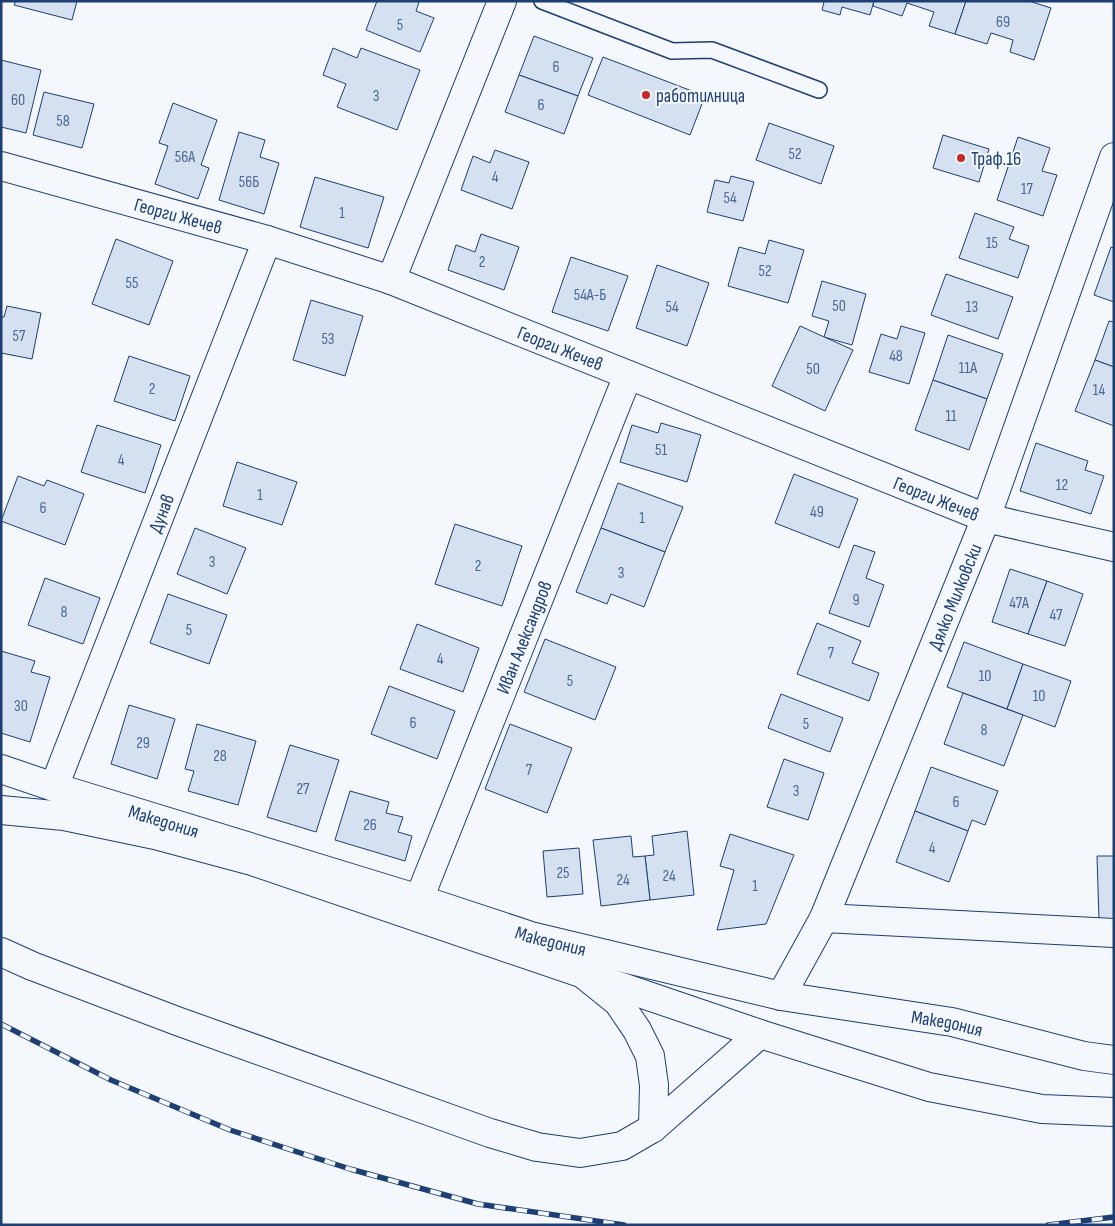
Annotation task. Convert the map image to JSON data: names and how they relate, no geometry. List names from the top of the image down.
{
  "streets": {
    "street": [
      "Георги Жечев",
      "Дунав",
      "Дялко Милковски",
      "Иван Александров",
      "Македония"
    ]
  },
  "crossings": [
    ["Георги Жечев", "Дунав"],
    ["Георги Жечев", "Дялко Милковски"],
    ["Георги Жечев", "Иван Александров"],
    ["Дунав", "Македония"],
    ["Дялко Милковски", "Македония"],
    ["Иван Александров", "Македония"]
  ],
  "places": ["работилница", "Траф.16"],
  "house_numbers": [
    "69",
    "5",
    "6",
    "3",
    "60",
    "6",
    "58",
    "52",
    "56А",
    "4",
    "56Б",
    "17",
    "54",
    "1",
    "15",
    "2",
    "52",
    "55",
    "54А-Б",
    "50",
    "54",
    "13",
    "57",
    "53",
    "48",
    "11А",
    "50",
    "2",
    "14",
    "11",
    "51",
    "4",
    "12",
    "1",
    "6",
    "49",
    "1",
    "3",
    "2",
    "3",
    "9",
    "47А",
    "8",
    "47",
    "5",
    "7",
    "4",
    "10",
    "5",
    "10",
    "30",
    "6",
    "5",
    "8",
    "29",
    "28",
    "7",
    "27",
    "3",
    "6",
    "26",
    "4",
    "25",
    "24",
    "24",
    "1"
  ]
}
